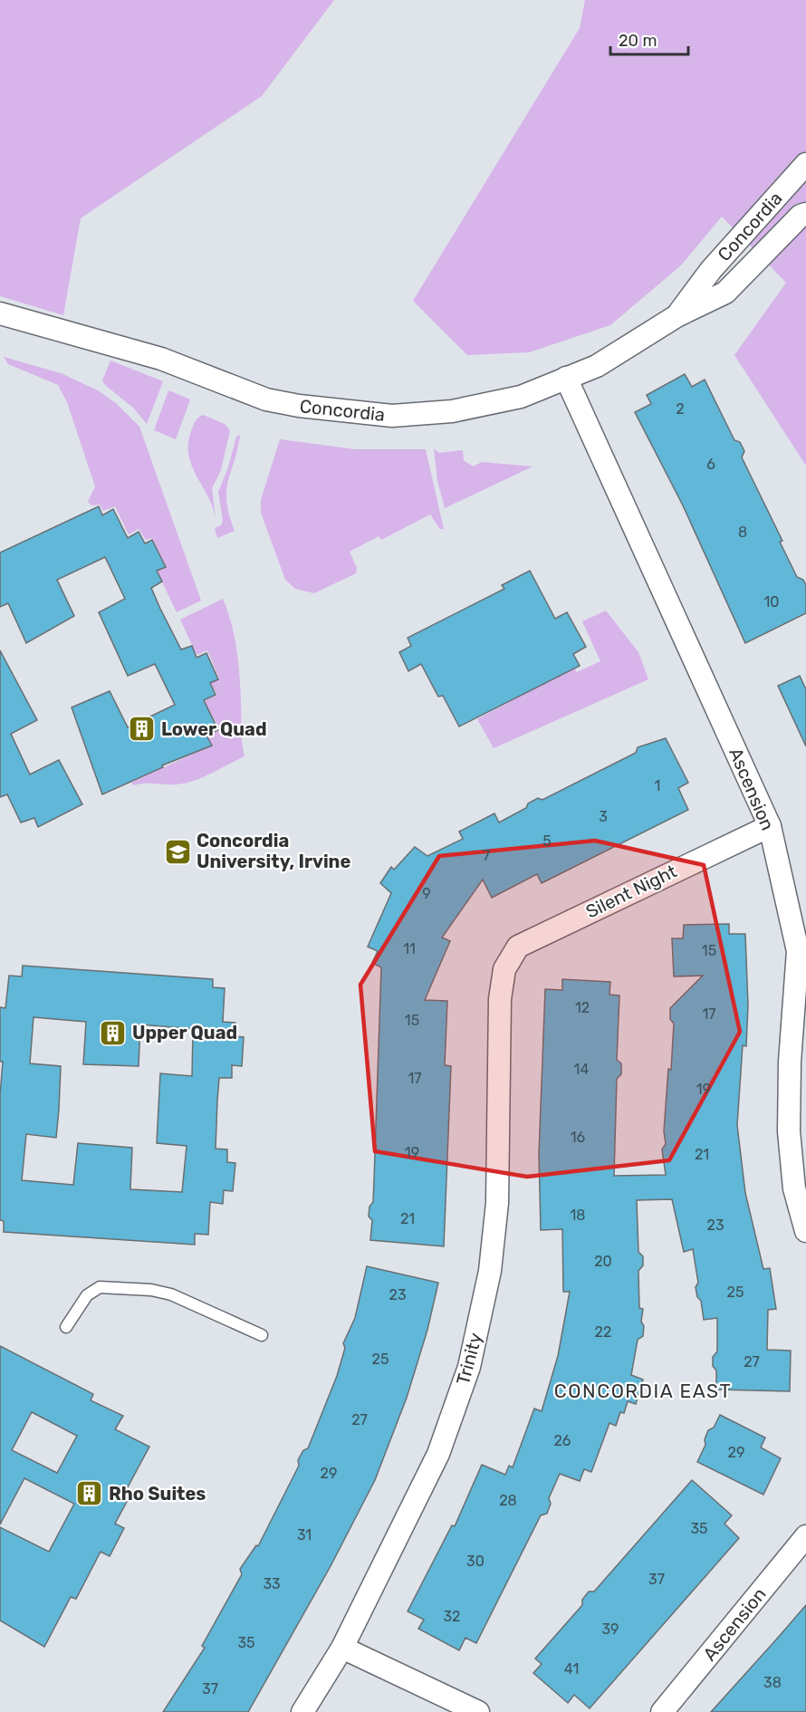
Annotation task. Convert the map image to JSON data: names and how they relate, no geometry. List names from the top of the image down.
{
  "streets": {
    "street": [
      "Concordia",
      "Ascension",
      "Silent Night",
      "Trinity"
    ]
  },
  "crossings": [
    ["Concordia", "Ascension"],
    ["Ascension", "Silent Night"],
    ["Silent Night", "Trinity"]
  ],
  "districts": ["CONCORDIA EAST"],
  "places": {
    "building": ["Lower Quad", "Upper Quad", "Rho Suites"],
    "school or university": ["Concordia University, Irvine"]
  },
  "house_numbers": [
    "2",
    "6",
    "8",
    "10",
    "1",
    "3",
    "5",
    "7",
    "9",
    "11",
    "15",
    "12",
    "17",
    "15",
    "14",
    "17",
    "19",
    "16",
    "19",
    "21",
    "18",
    "21",
    "23",
    "20",
    "25",
    "23",
    "22",
    "25",
    "27",
    "27",
    "26",
    "29",
    "29",
    "28",
    "35",
    "31",
    "30",
    "37",
    "33",
    "32",
    "39",
    "35",
    "41",
    "38",
    "37"
  ],
  "scale_bar": "20 m"
}
